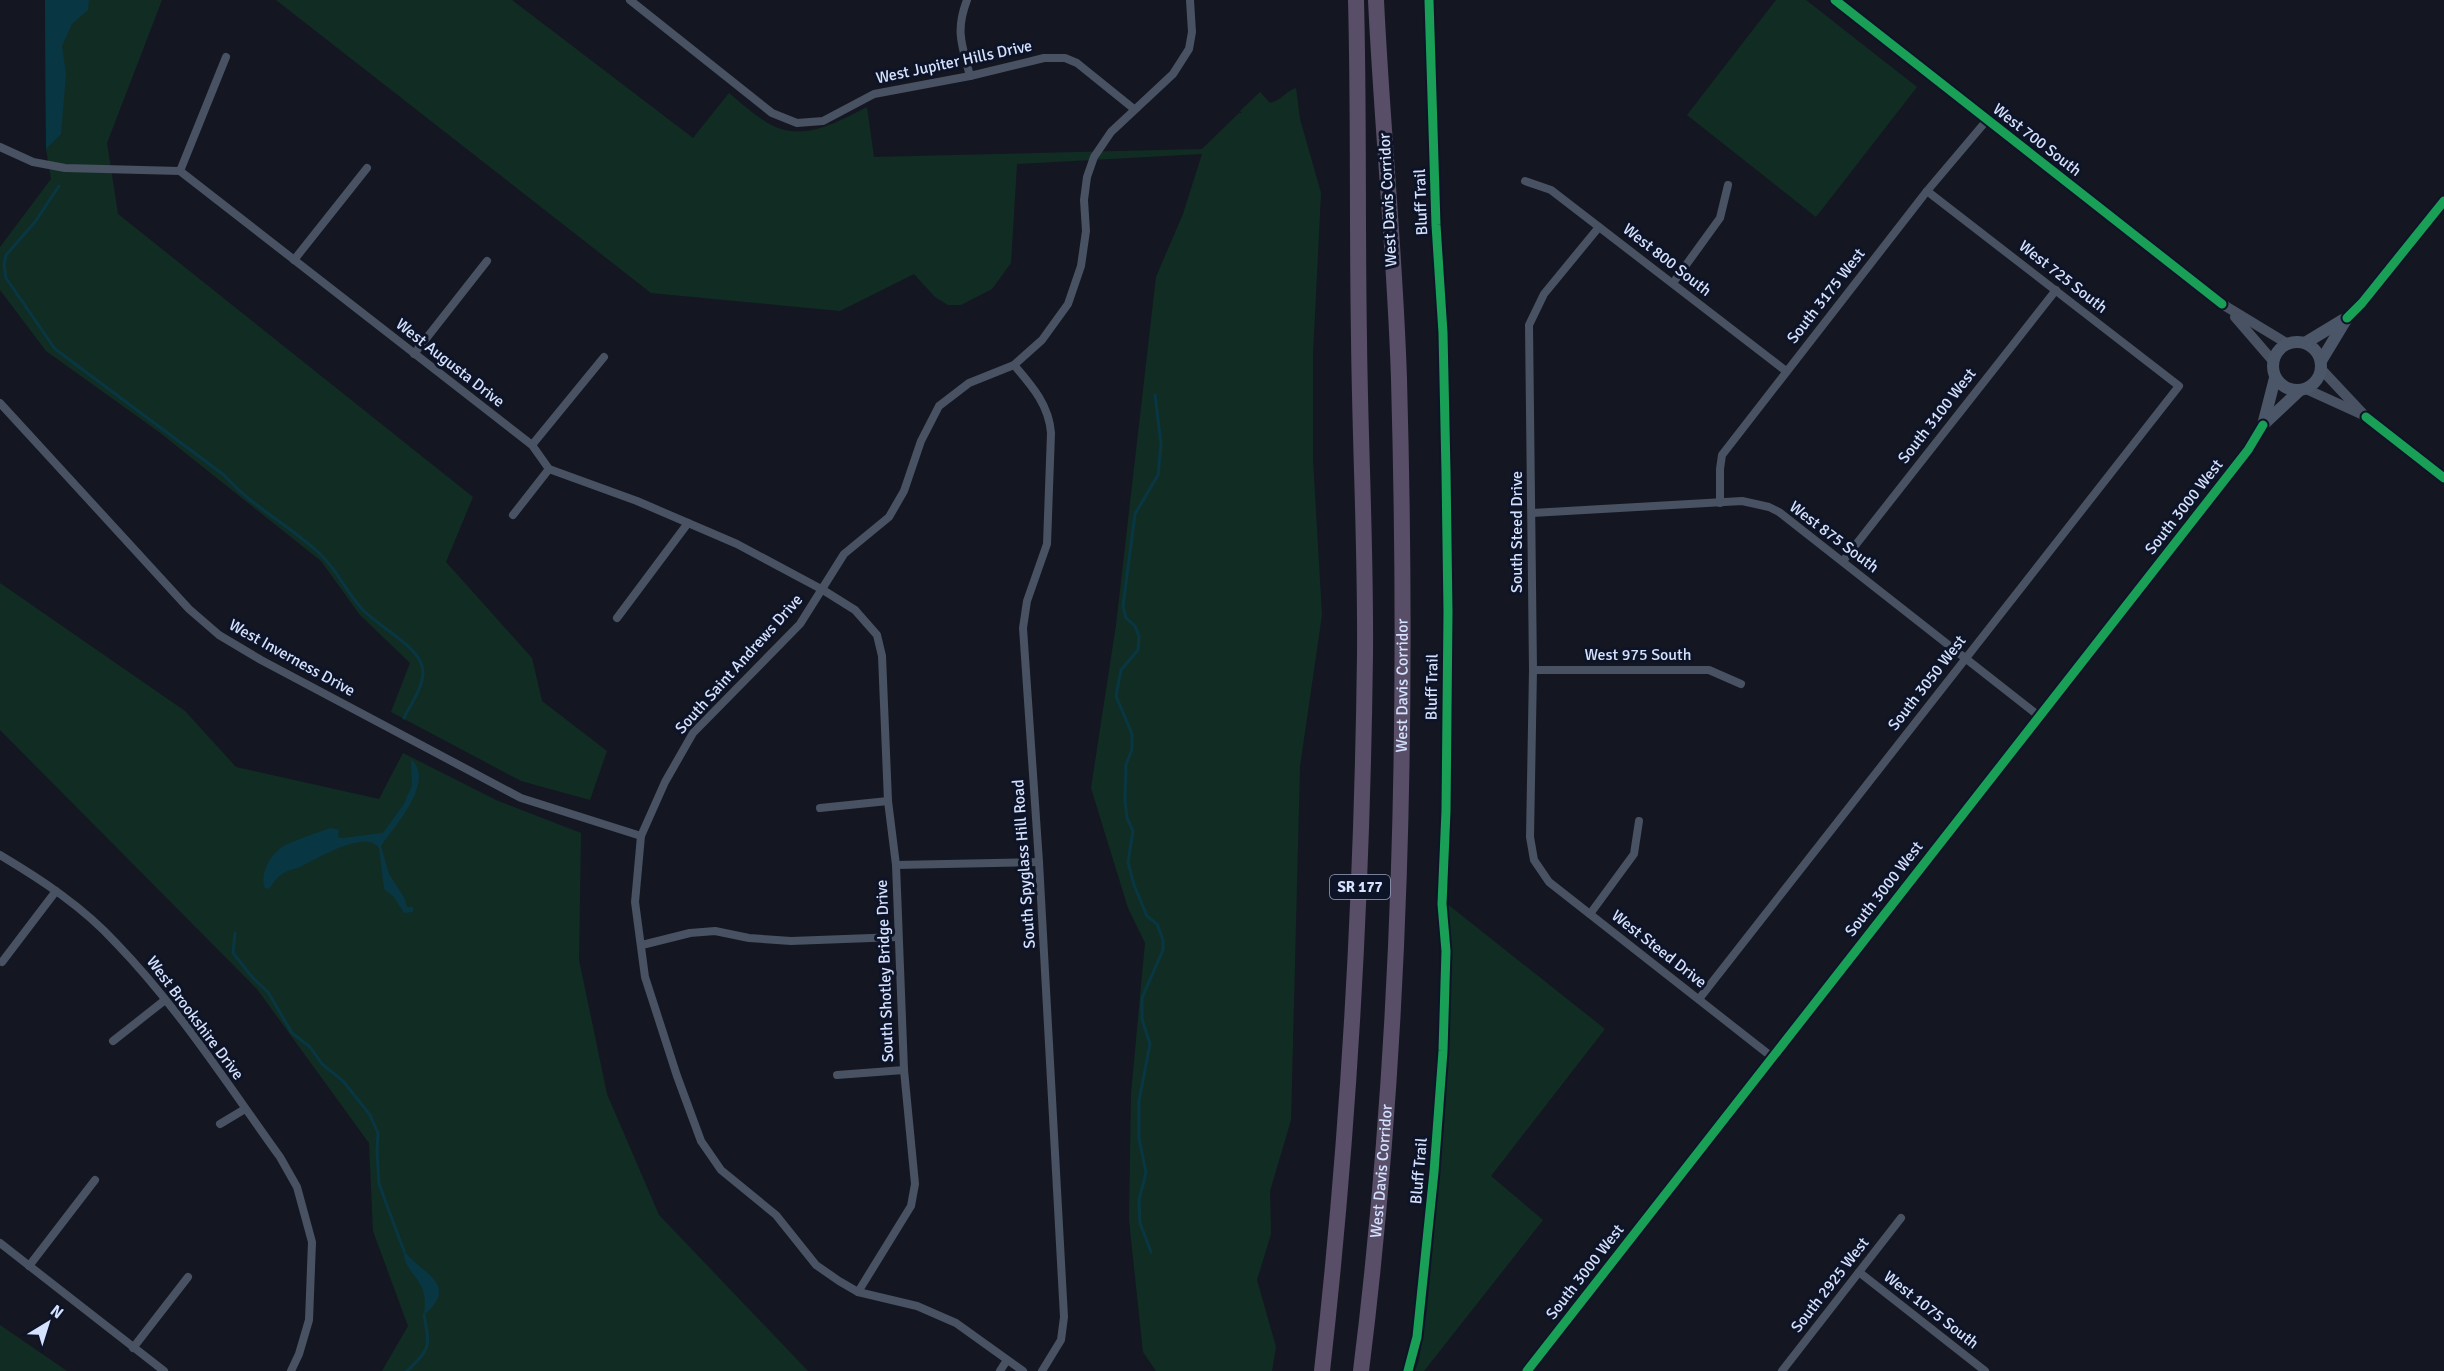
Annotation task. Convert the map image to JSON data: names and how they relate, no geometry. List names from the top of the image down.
{
  "streets": {
    "highway": ["West Davis Corridor", "SR 177"],
    "main road": ["South 3000 West"],
    "street": [
      "West Jupiter Hills Drive",
      "West 700 South",
      "West 800 South",
      "West 725 South",
      "South 3175 West",
      "West Augusta Drive",
      "South 3100 West",
      "South Steed Drive",
      "West 875 South",
      "West 975 South",
      "West Inverness Drive",
      "South Saint Andrews Drive",
      "South 3050 West",
      "South Spyglass Hill Road",
      "West Steed Drive",
      "South Shotley Bridge Drive",
      "West Brookshire Drive",
      "South 2925 West",
      "West 1075 South"
    ],
    "cycle path": ["Bluff Trail"]
  },
  "crossings": [
    ["West Jupiter Hills Drive", "South Saint Andrews Drive"],
    ["West 700 South", "South 3175 West"],
    ["West 700 South", "South 3000 West"],
    ["West 800 South", "South 3175 West"],
    ["West 800 South", "South Steed Drive"],
    ["West 725 South", "South 3175 West"],
    ["West 725 South", "South 3100 West"],
    ["West 725 South", "South 3050 West"],
    ["South 3175 West", "West 875 South"],
    ["South 3100 West", "West 875 South"],
    ["South 3000 West", "West 875 South"],
    ["South 3000 West", "West Steed Drive"],
    ["South Steed Drive", "West 875 South"],
    ["South Steed Drive", "West 975 South"],
    ["South Steed Drive", "West Steed Drive"],
    ["West 875 South", "South 3050 West"],
    ["West Inverness Drive", "South Saint Andrews Drive"],
    ["South Saint Andrews Drive", "South Spyglass Hill Road"],
    ["South Saint Andrews Drive", "South Shotley Bridge Drive"],
    ["South 3050 West", "West Steed Drive"],
    ["South 2925 West", "West 1075 South"]
  ],
  "north": "top right"
}
